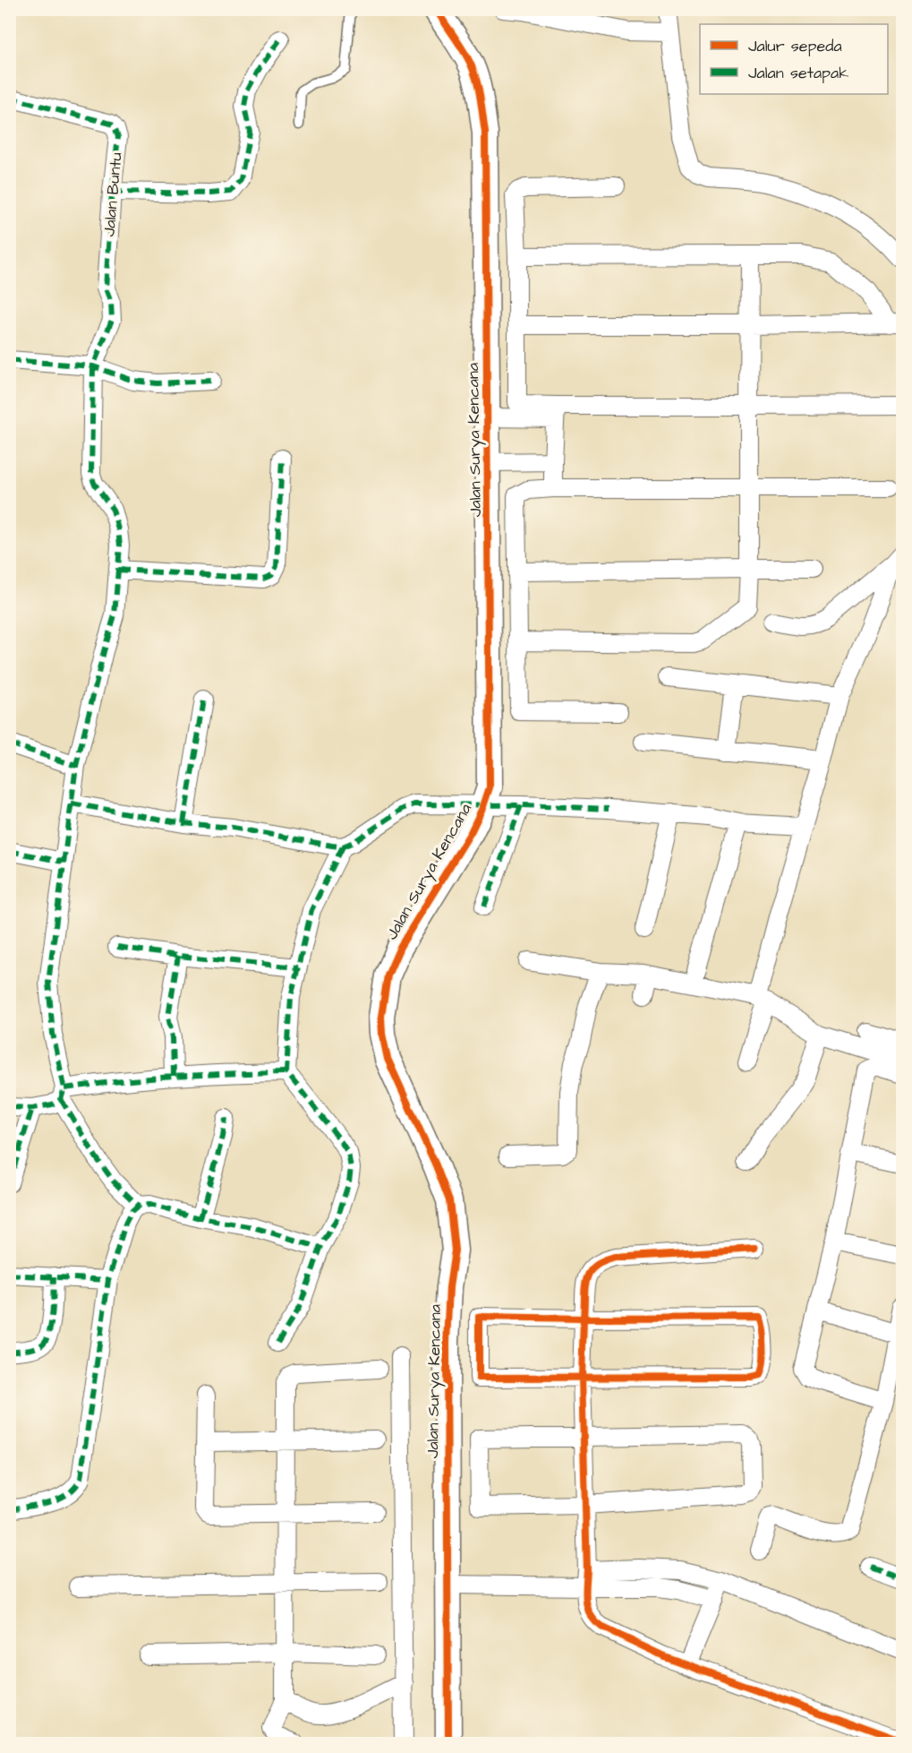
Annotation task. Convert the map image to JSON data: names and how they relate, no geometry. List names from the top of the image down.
{
  "streets": {
    "street": ["Jalan Buntu", "Jalan Surya Kencana"]
  },
  "legend": ["Jalur sepeda", "Jalan setapak"]
}
